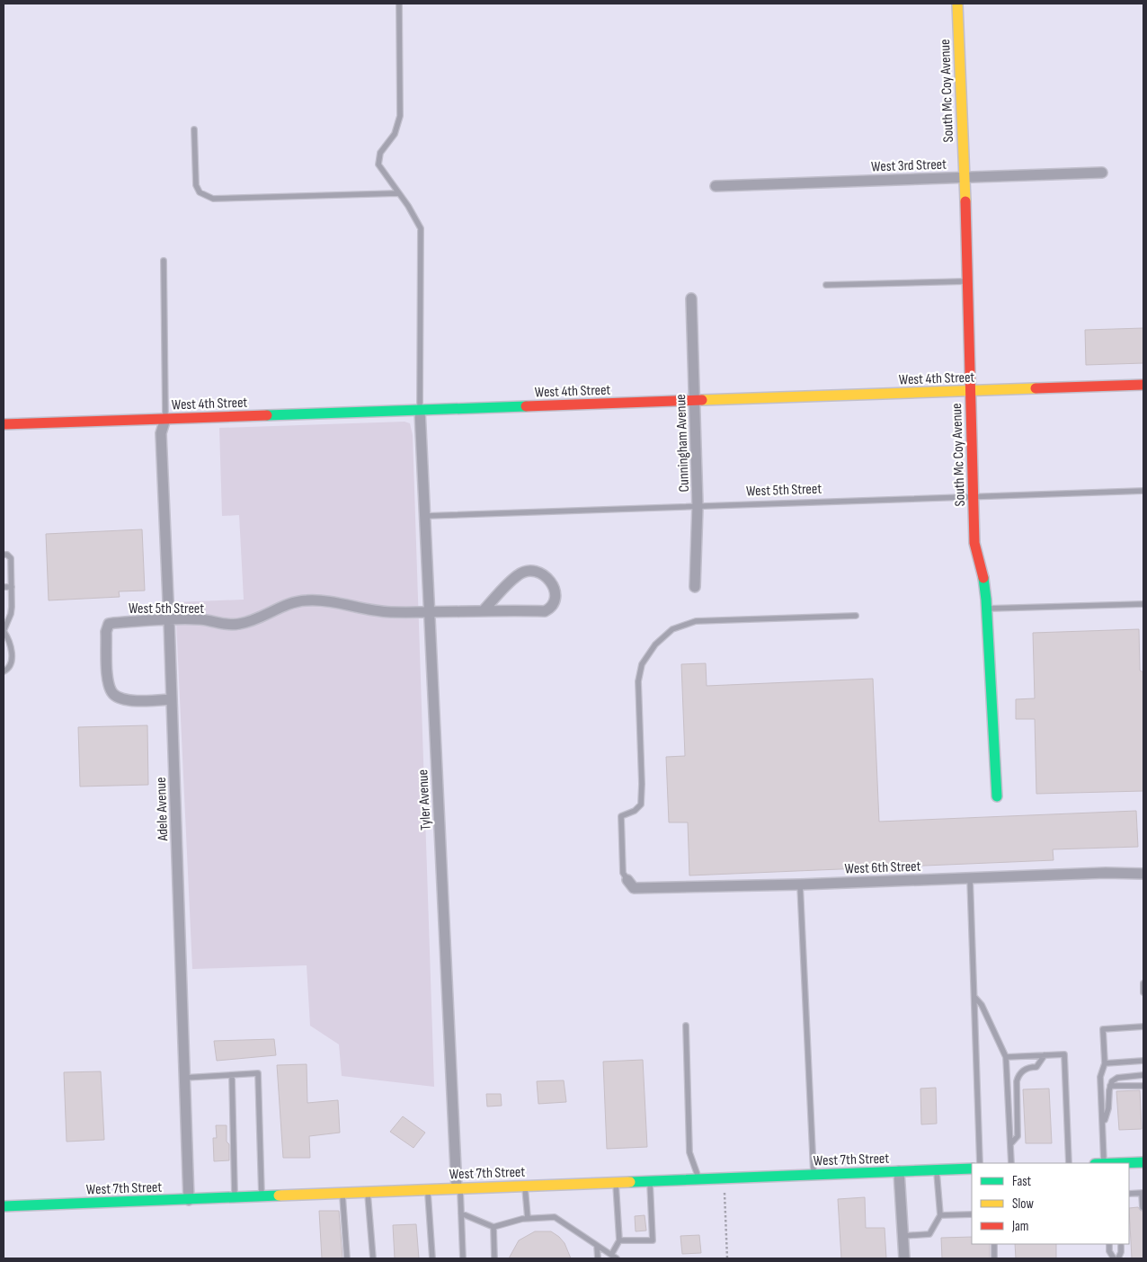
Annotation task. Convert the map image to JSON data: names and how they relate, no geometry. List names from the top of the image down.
{
  "streets": {
    "street": [
      "South Mc Coy Avenue",
      "West 3rd Street",
      "West 4th Street",
      "Cunningham Avenue",
      "West 5th Street",
      "Tyler Avenue",
      "Adele Avenue",
      "West 6th Street",
      "West 7th Street"
    ]
  },
  "crossings": [
    ["South Mc Coy Avenue", "West 3rd Street"],
    ["South Mc Coy Avenue", "West 4th Street"],
    ["South Mc Coy Avenue", "West 5th Street"],
    ["West 4th Street", "Cunningham Avenue"],
    ["West 4th Street", "Tyler Avenue"],
    ["West 4th Street", "Adele Avenue"],
    ["Cunningham Avenue", "West 5th Street"],
    ["West 5th Street", "Tyler Avenue"],
    ["West 5th Street", "Adele Avenue"],
    ["Tyler Avenue", "West 7th Street"],
    ["Adele Avenue", "West 7th Street"]
  ],
  "legend": ["Fast", "Slow", "Jam"]
}
